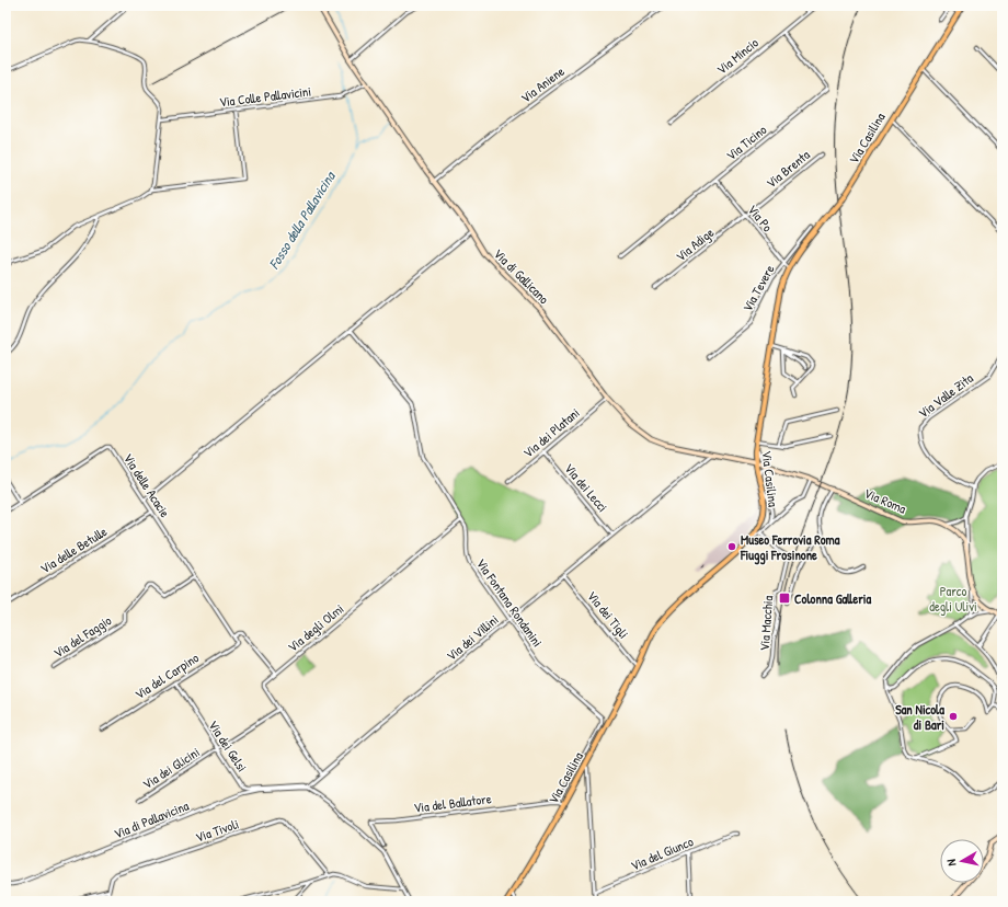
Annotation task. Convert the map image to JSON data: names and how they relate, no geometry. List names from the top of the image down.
{
  "streets": {
    "main road": ["Via Casilina"],
    "street": [
      "Via Mincio",
      "Via Aniene",
      "Via Colle Pallavicini",
      "Via Ticino",
      "Via Brenta",
      "Via Po",
      "Via Adige",
      "Via di Gallicano",
      "Via Tevere",
      "Via Valle Zita",
      "Via dei Platani",
      "Via delle Acacie",
      "Via dei Lecci",
      "Via Roma",
      "Via delle Betulle",
      "Via Fontana Rondanini",
      "Via dei Tigli",
      "Via Macchia",
      "Via degli Olmi",
      "Via del Faggio",
      "Via dei Villini",
      "Via del Carpino",
      "Via dei Gelsi",
      "Via dei Glicini",
      "Via del Ballatore",
      "Via di Pallavicina",
      "Via Tivoli",
      "Via del Giunco"
    ]
  },
  "crossings": [
    ["Via Mincio", "Via Ticino"],
    ["Via Aniene", "Via di Gallicano"],
    ["Via Colle Pallavicini", "Via di Gallicano"],
    ["Via Casilina", "Via Po"],
    ["Via Casilina", "Via di Gallicano"],
    ["Via Casilina", "Via Roma"],
    ["Via Casilina", "Via Fontana Rondanini"],
    ["Via Casilina", "Via dei Tigli"],
    ["Via Casilina", "Via del Ballatore"],
    ["Via Ticino", "Via Po"],
    ["Via Brenta", "Via Po"],
    ["Via Brenta", "Via Adige"],
    ["Via Po", "Via Adige"],
    ["Via Po", "Via Tevere"],
    ["Via di Gallicano", "Via dei Platani"],
    ["Via di Gallicano", "Via Roma"],
    ["Via di Gallicano", "Via dei Villini"],
    ["Via dei Platani", "Via dei Lecci"],
    ["Via delle Acacie", "Via delle Betulle"],
    ["Via delle Acacie", "Via del Faggio"],
    ["Via delle Acacie", "Via del Carpino"],
    ["Via dei Lecci", "Via dei Villini"],
    ["Via Fontana Rondanini", "Via degli Olmi"],
    ["Via Fontana Rondanini", "Via dei Villini"],
    ["Via Fontana Rondanini", "Via del Ballatore"],
    ["Via dei Tigli", "Via dei Villini"],
    ["Via degli Olmi", "Via dei Villini"],
    ["Via degli Olmi", "Via dei Glicini"],
    ["Via dei Villini", "Via dei Gelsi"],
    ["Via dei Villini", "Via di Pallavicina"],
    ["Via del Carpino", "Via dei Gelsi"],
    ["Via dei Gelsi", "Via dei Glicini"],
    ["Via dei Gelsi", "Via di Pallavicina"]
  ],
  "water": ["Fosso della Pallavicina"],
  "parks": ["Parco degli Ulivi"],
  "places": {
    "other": ["Museo Ferrovia Roma Fiuggi Frosinone", "San Nicola di Bari"],
    "transit": ["Colonna Galleria"]
  },
  "north": "left"
}
